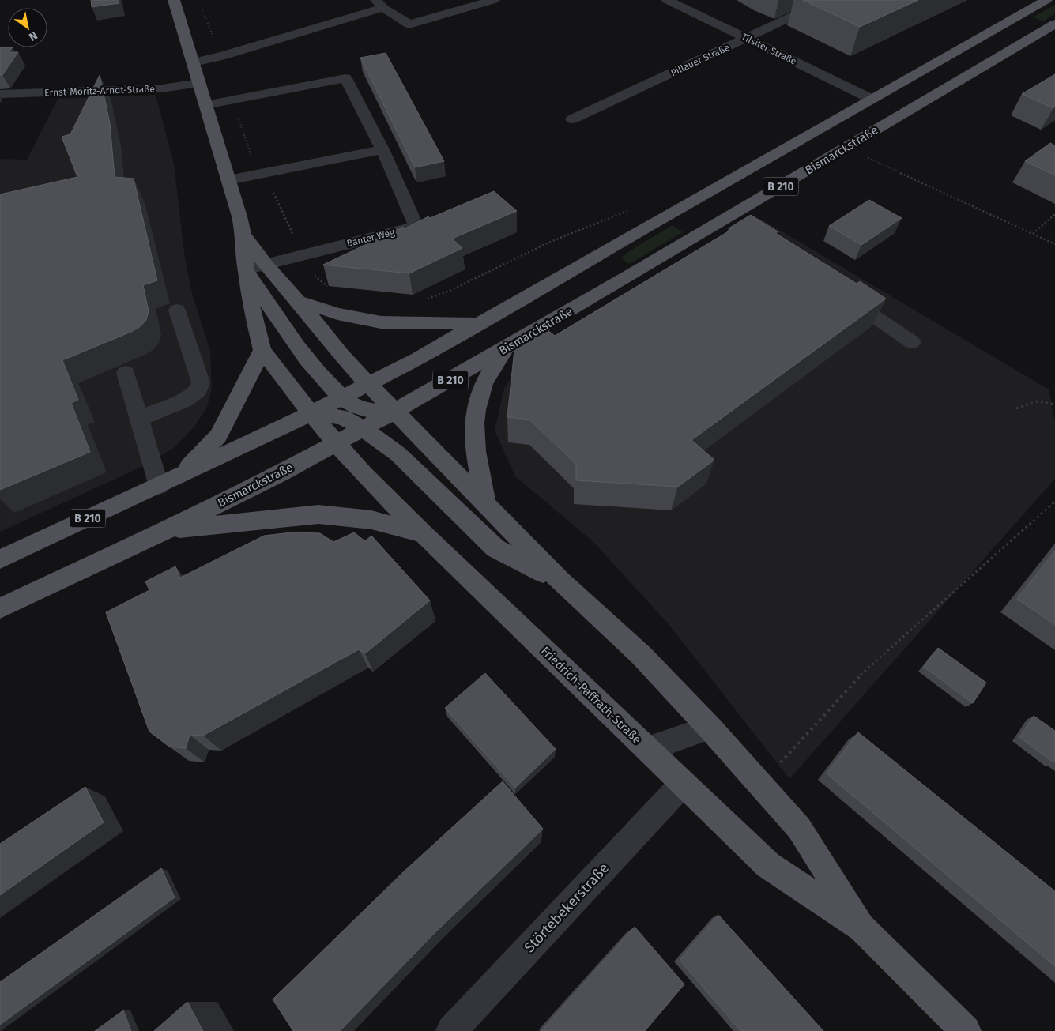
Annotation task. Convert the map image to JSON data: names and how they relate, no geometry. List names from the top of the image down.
{
  "streets": {
    "main road": ["Bismarckstraße", "B 210", "Friedrich-Paffrath-Straße"],
    "street": [
      "Tilsiter Straße",
      "Pillauer Straße",
      "Ernst-Moritz-Arndt-Straße",
      "Banter Weg",
      "Störtebekerstraße"
    ]
  },
  "crossings": [
    ["Tilsiter Straße", "Pillauer Straße"],
    ["Tilsiter Straße", "B 210"],
    ["Bismarckstraße", "Friedrich-Paffrath-Straße"],
    ["B 210", "Friedrich-Paffrath-Straße"],
    ["Friedrich-Paffrath-Straße", "Störtebekerstraße"]
  ],
  "north": "bottom right"
}
